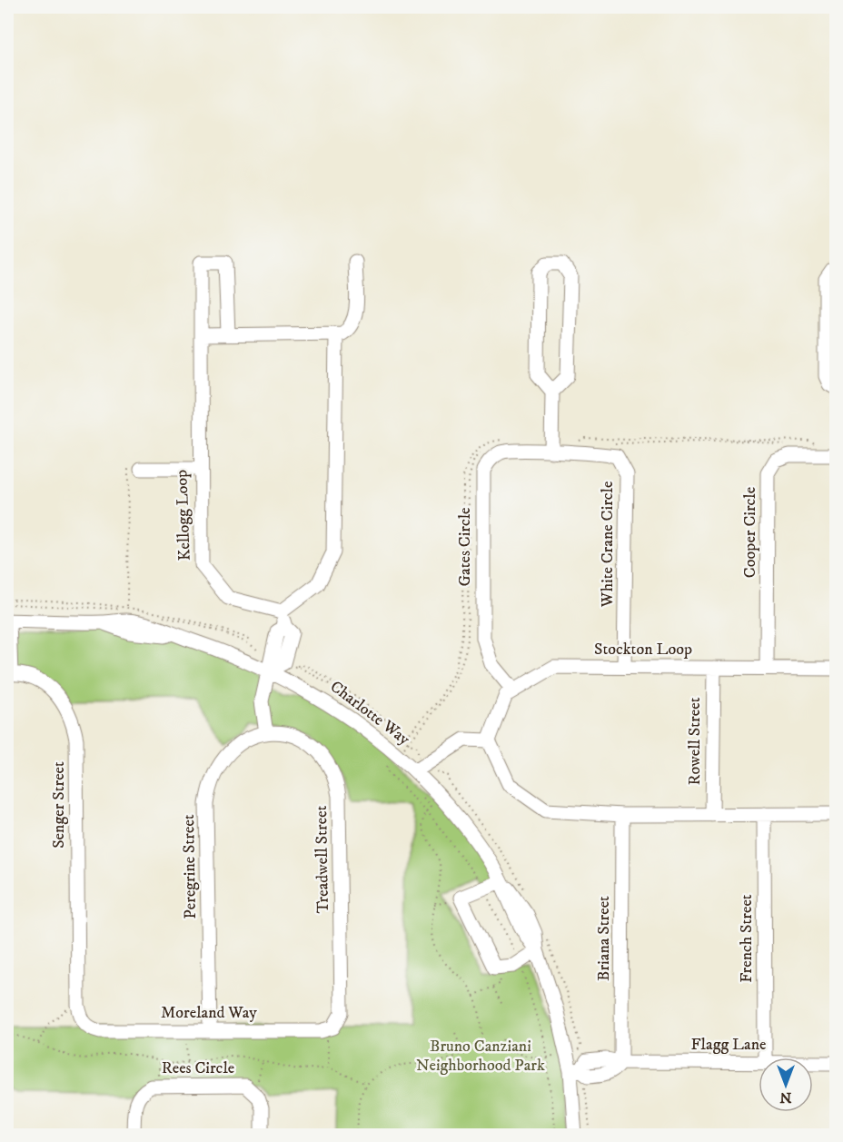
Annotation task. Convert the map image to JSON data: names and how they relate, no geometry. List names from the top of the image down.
{
  "streets": {
    "street": [
      "Kellogg Loop",
      "Cooper Circle",
      "White Crane Circle",
      "Gates Circle",
      "Stockton Loop",
      "Charlotte Way",
      "Rowell Street",
      "Senger Street",
      "Treadwell Street",
      "Peregrine Street",
      "Briana Street",
      "French Street",
      "Moreland Way",
      "Flagg Lane",
      "Rees Circle"
    ]
  },
  "crossings": [
    ["Cooper Circle", "Stockton Loop"],
    ["White Crane Circle", "Gates Circle"],
    ["White Crane Circle", "Stockton Loop"],
    ["Gates Circle", "Stockton Loop"],
    ["Stockton Loop", "Rowell Street"],
    ["Charlotte Way", "Senger Street"],
    ["Charlotte Way", "Flagg Lane"],
    ["Senger Street", "Moreland Way"],
    ["Treadwell Street", "Peregrine Street"],
    ["Treadwell Street", "Moreland Way"],
    ["Peregrine Street", "Moreland Way"],
    ["Briana Street", "Flagg Lane"]
  ],
  "parks": ["Bruno Canziani Neighborhood Park"],
  "north": "bottom"
}
